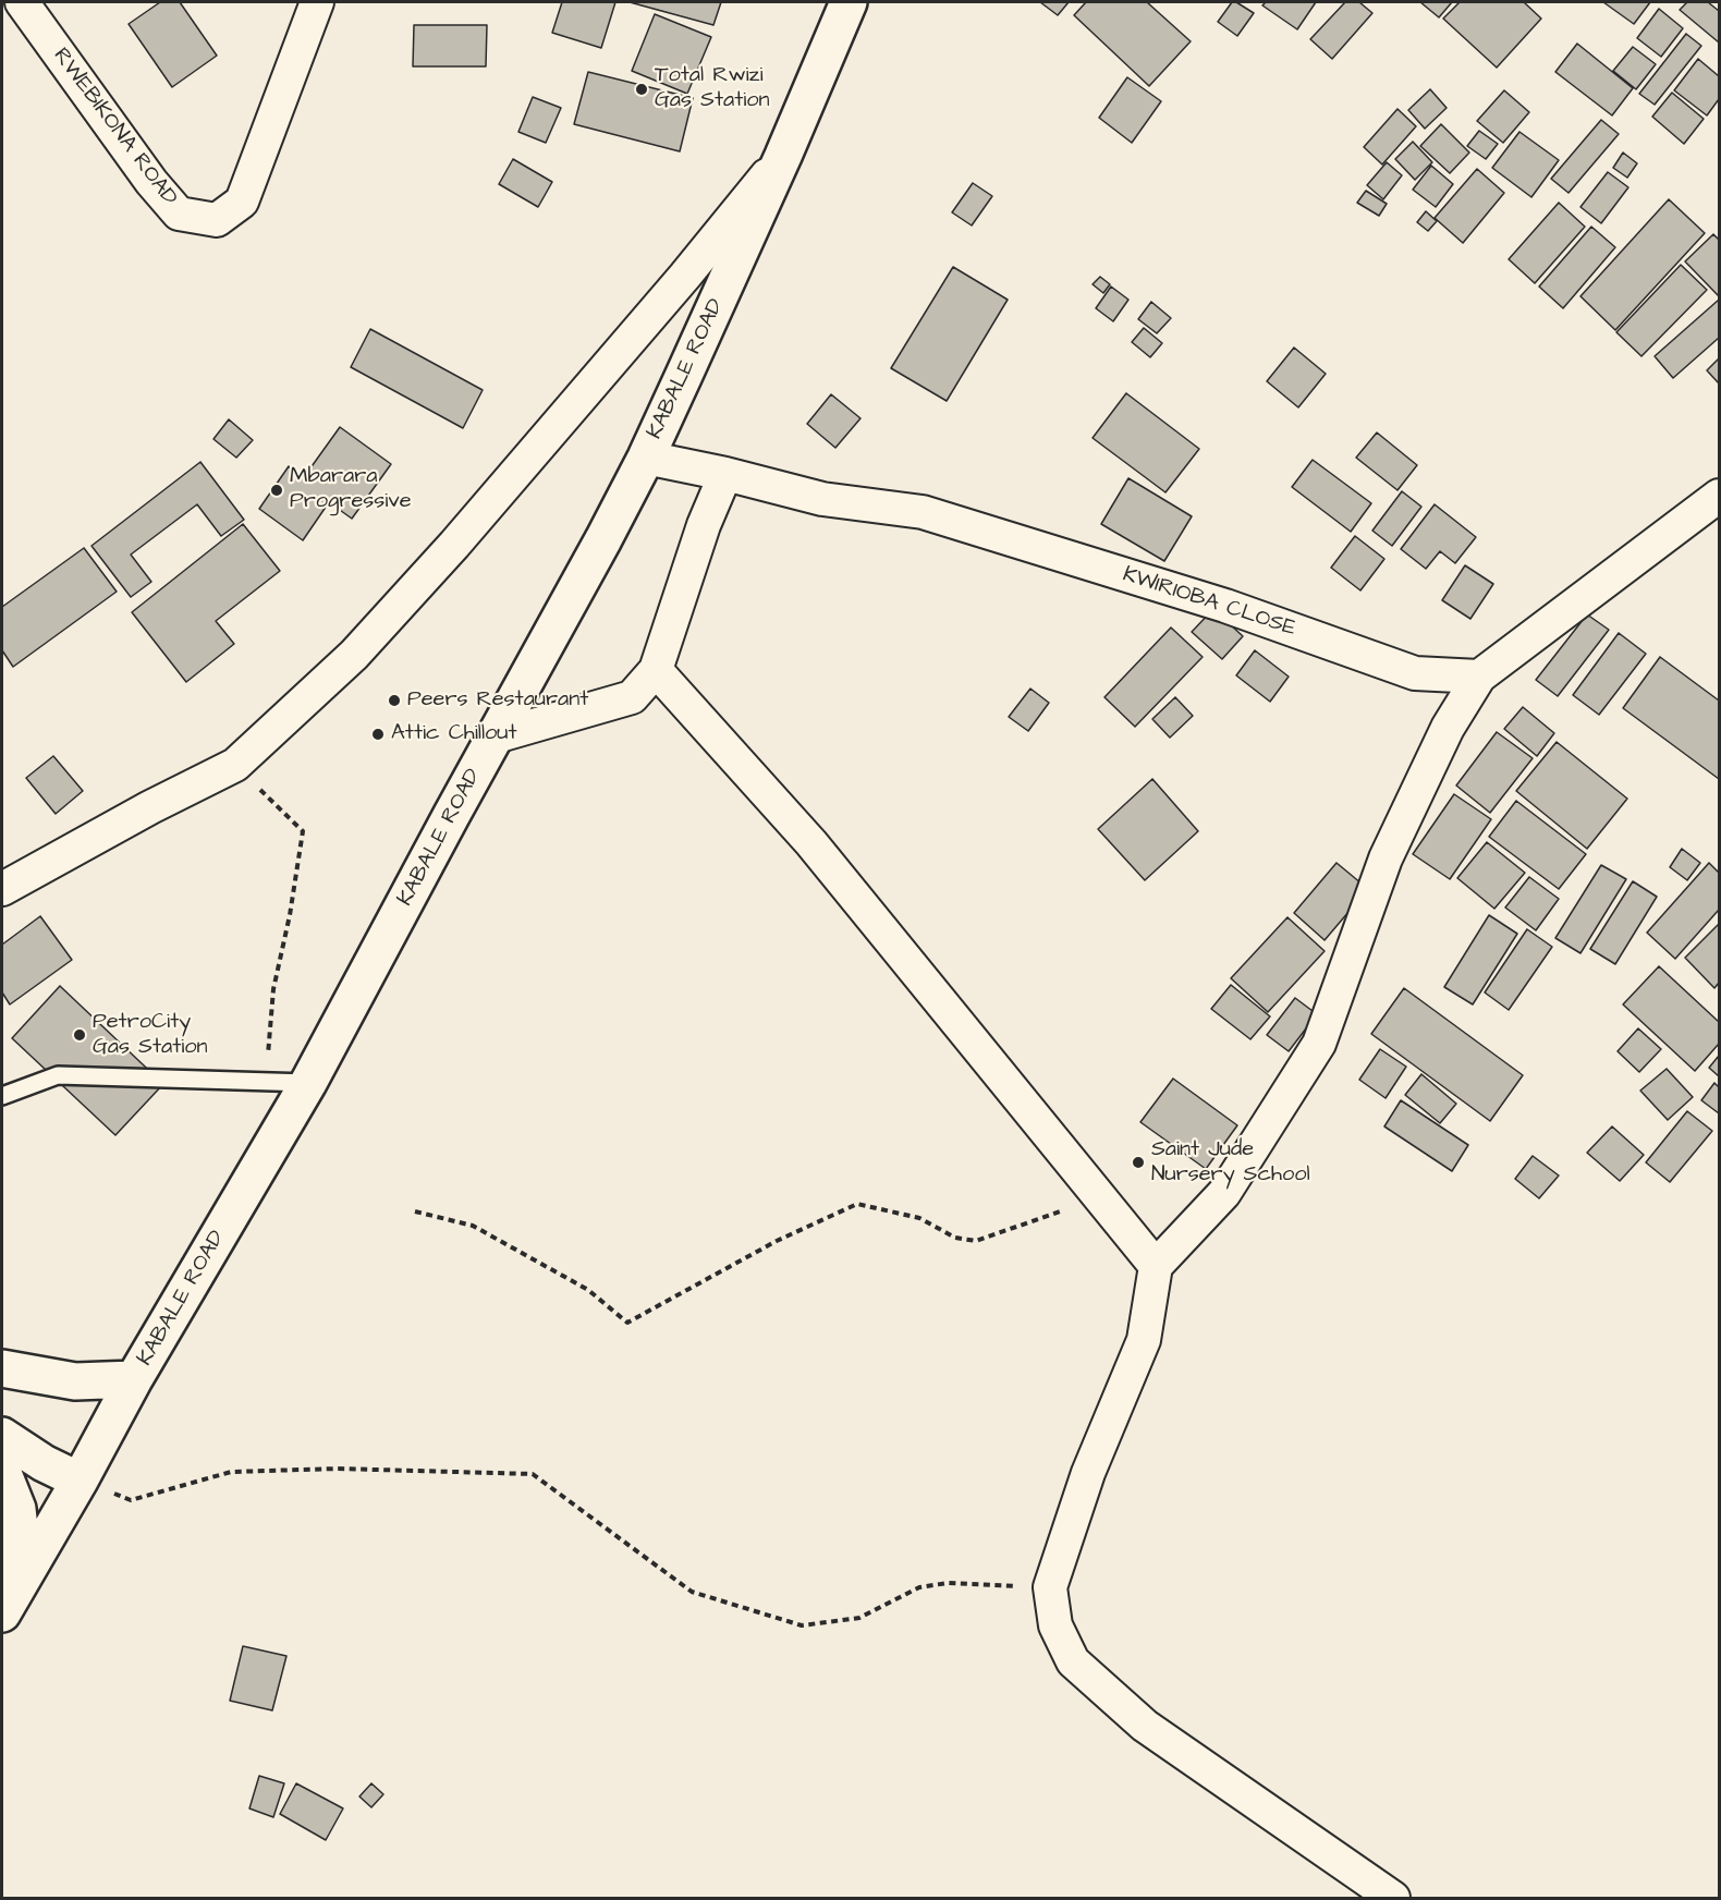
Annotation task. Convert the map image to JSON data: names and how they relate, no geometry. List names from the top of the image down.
{
  "streets": {
    "main road": ["KABALE ROAD"],
    "street": ["RWEBIKONA ROAD", "KWIRIOBA CLOSE"]
  },
  "crossings": [
    ["KABALE ROAD", "KWIRIOBA CLOSE"]
  ],
  "places": [
    "Total Rwizi Gas Station",
    "Mbarara Progressive",
    "Peers Restaurant",
    "Attic Chillout",
    "PetroCity Gas Station",
    "Saint Jude Nursery School"
  ]
}
